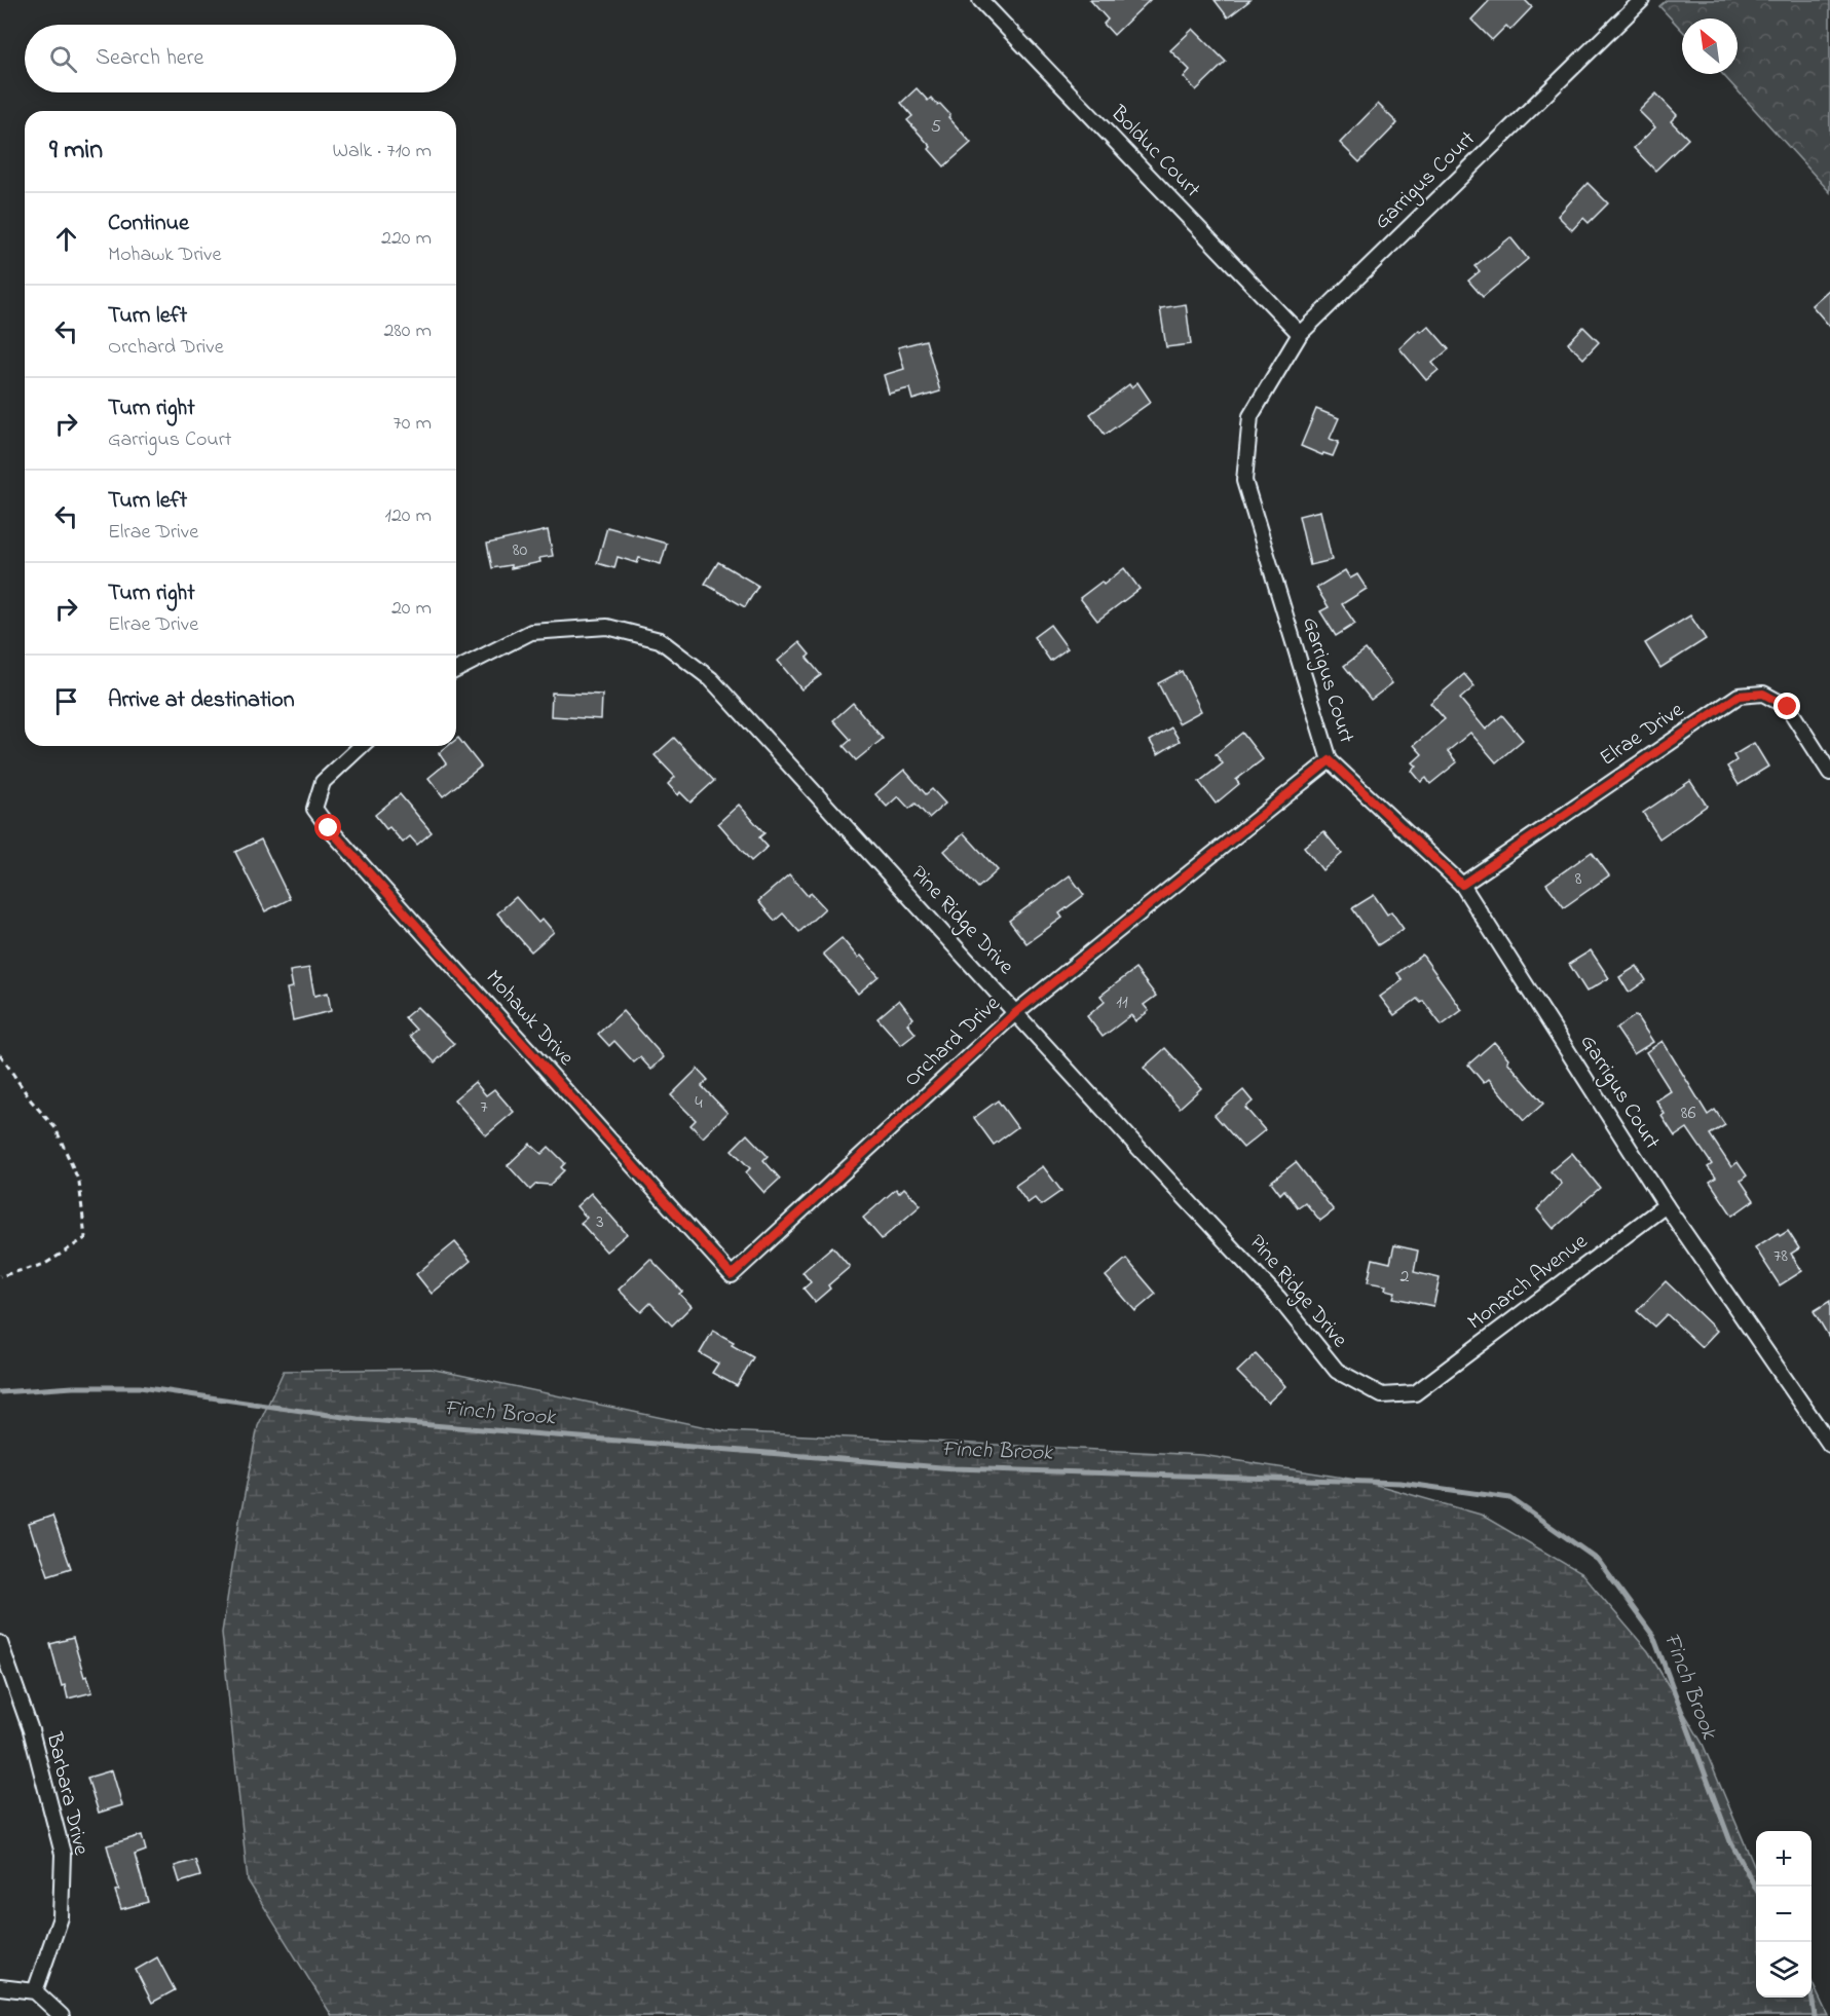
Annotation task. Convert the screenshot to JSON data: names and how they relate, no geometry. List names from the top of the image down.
{
  "streets": {
    "street": [
      "Bolduc Court",
      "Garrigus Court",
      "Elrae Drive",
      "Pine Ridge Drive",
      "Mohawk Drive",
      "Orchard Drive",
      "Monarch Avenue",
      "Barbara Drive"
    ]
  },
  "crossings": [
    ["Bolduc Court", "Garrigus Court"],
    ["Garrigus Court", "Elrae Drive"],
    ["Garrigus Court", "Orchard Drive"],
    ["Garrigus Court", "Monarch Avenue"],
    ["Pine Ridge Drive", "Orchard Drive"],
    ["Pine Ridge Drive", "Monarch Avenue"],
    ["Mohawk Drive", "Orchard Drive"]
  ],
  "water": ["Finch Brook"],
  "house_numbers": [
    "5",
    "80",
    "8",
    "11",
    "4",
    "7",
    "86",
    "3",
    "78",
    "2"
  ],
  "north": "top left",
  "page": {
    "search": "Search here",
    "heading": ["9 min", "Walk · 710 m"],
    "list": [
      ["Continue", "Mohawk Drive", "220 m"],
      ["Turn left", "Orchard Drive", "280 m"],
      ["Turn right", "Garrigus Court", "70 m"],
      ["Turn left", "Elrae Drive", "120 m"],
      ["Turn right", "Elrae Drive", "20 m"],
      "Arrive at destination"
    ],
    "map_buttons": ["+", "−"]
  }
}
